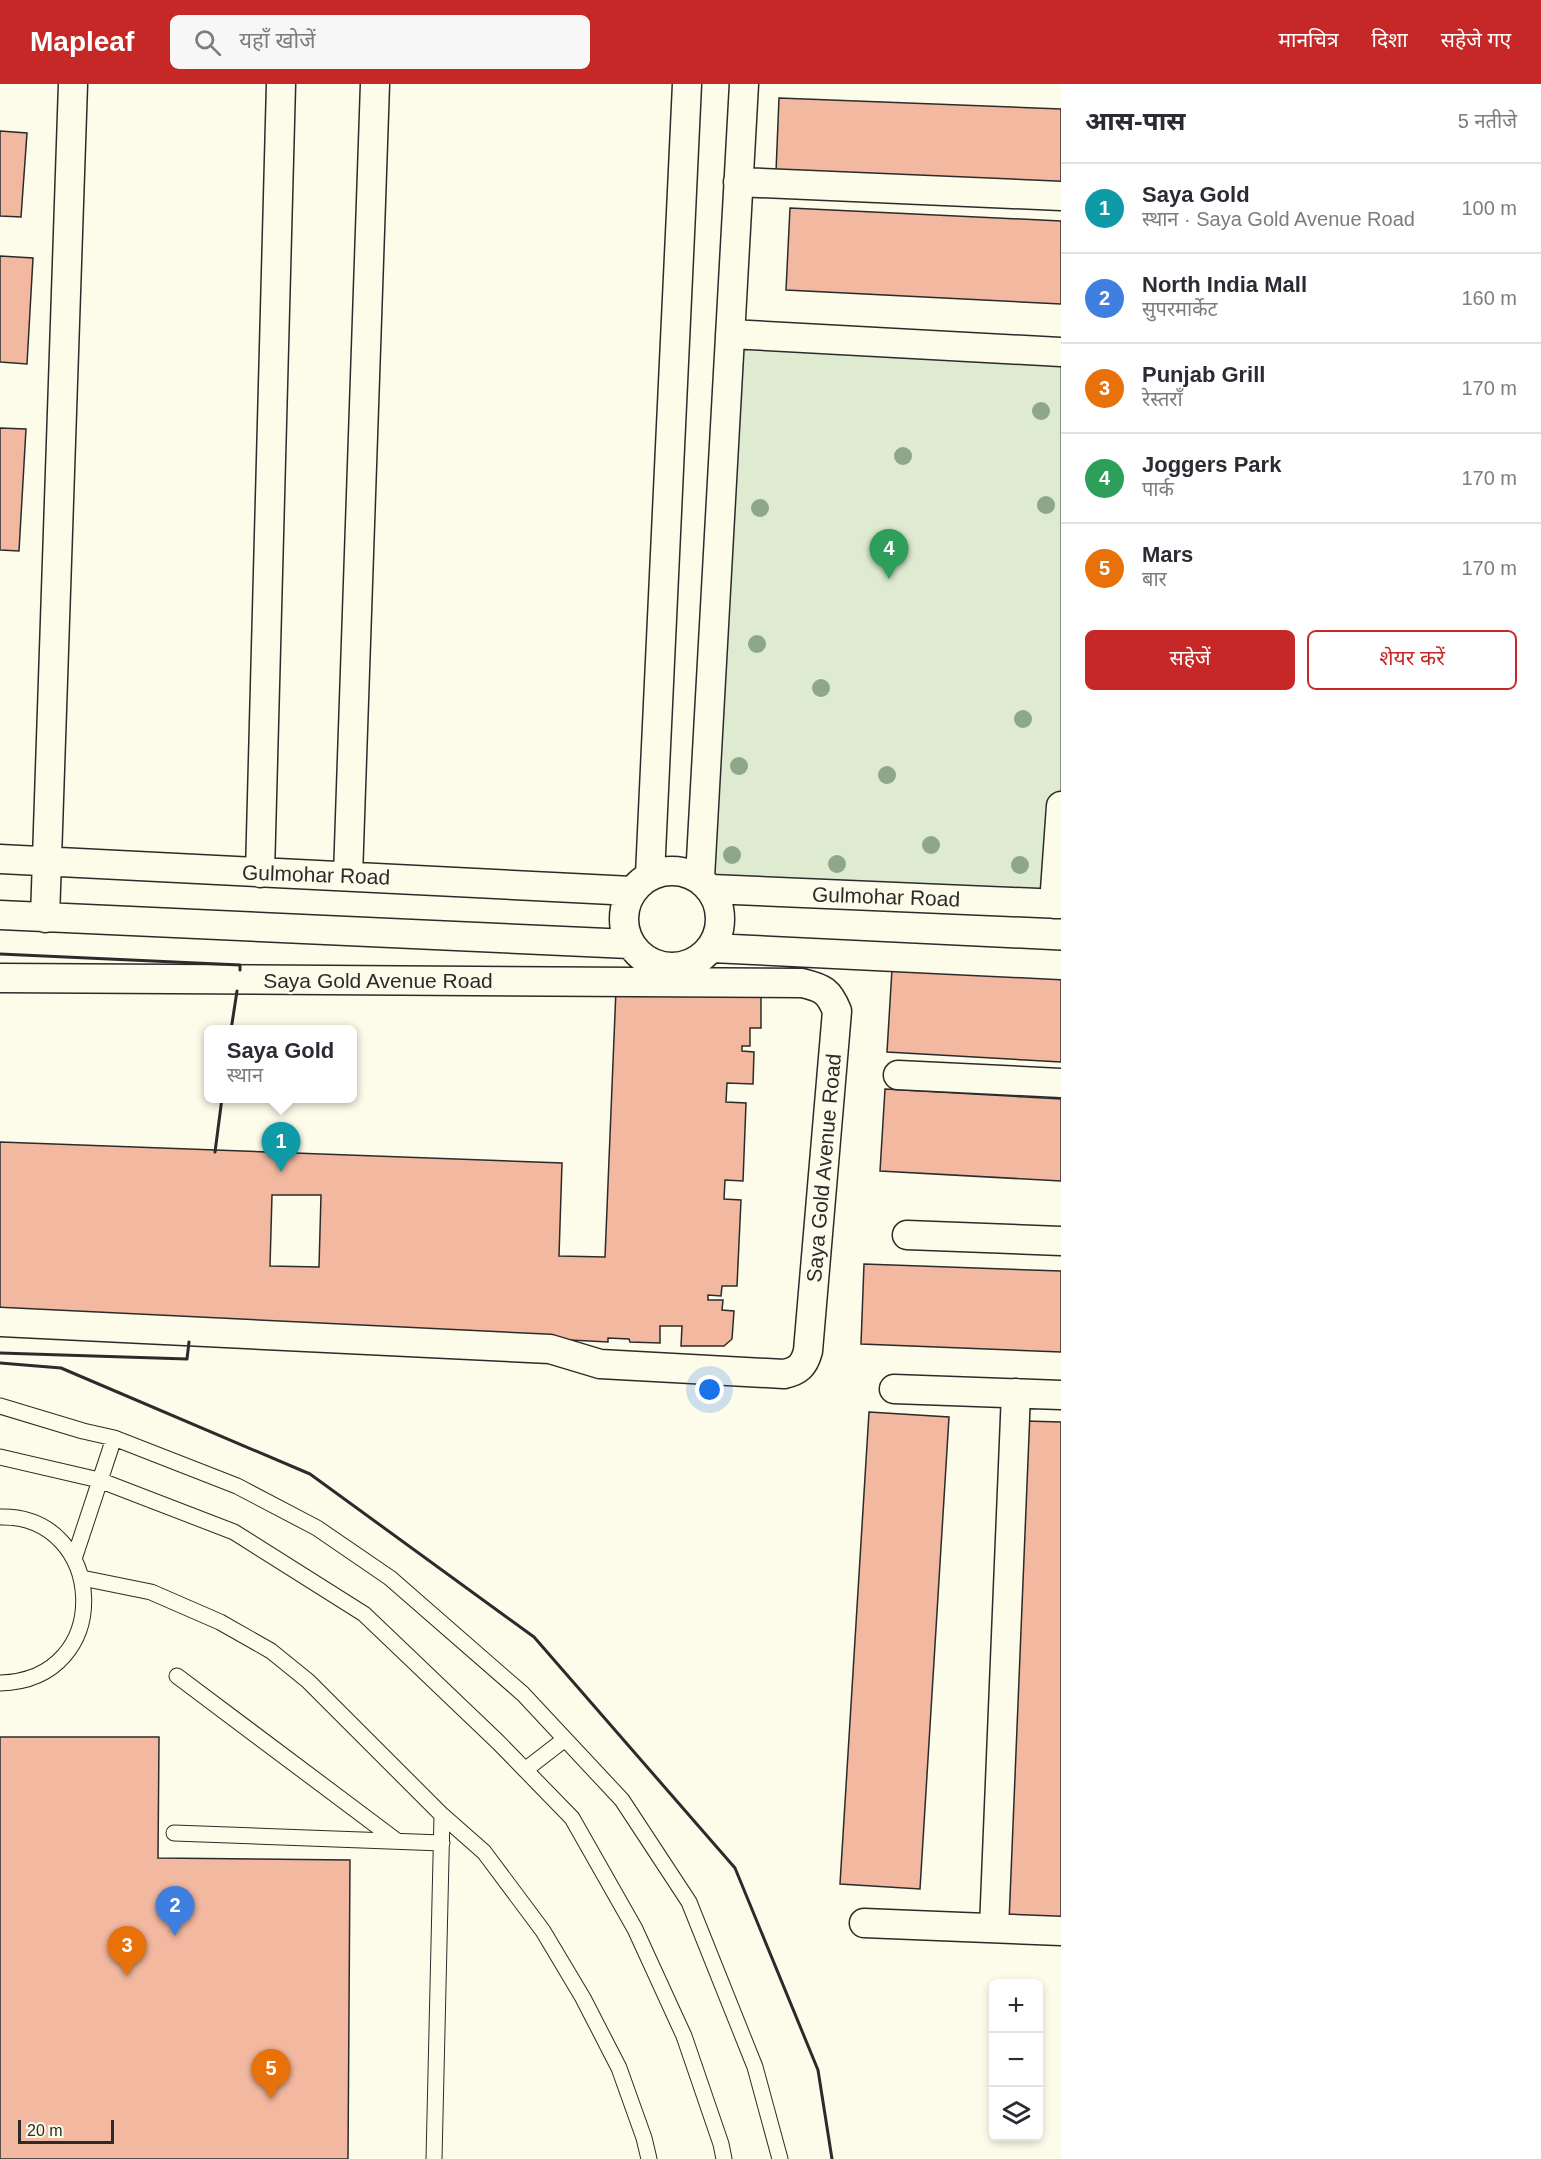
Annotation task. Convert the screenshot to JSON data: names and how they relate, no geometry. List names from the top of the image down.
{
  "streets": {
    "street": ["Gulmohar Road", "Saya Gold Avenue Road"]
  },
  "scale_bar": "20 m",
  "page": {
    "header": "Mapleaf",
    "search": "यहाँ खोजें",
    "nav": ["मानचित्र", "दिशा", "सहेजे गए"],
    "heading": ["आस-पास", "5 नतीजे"],
    "list": [
      {
        "mark": "1",
        "name": "Saya Gold",
        "note": "स्थान · Saya Gold Avenue Road",
        "value": "100 m"
      },
      {
        "mark": "2",
        "name": "North India Mall",
        "note": "सुपरमार्केट",
        "value": "160 m"
      },
      {
        "mark": "3",
        "name": "Punjab Grill",
        "note": "रेस्तराँ",
        "value": "170 m"
      },
      {
        "mark": "4",
        "name": "Joggers Park",
        "note": "पार्क",
        "value": "170 m"
      },
      {
        "mark": "5",
        "name": "Mars",
        "note": "बार",
        "value": "170 m"
      }
    ],
    "pins": [
      "4",
      "1",
      "2",
      "3",
      "5"
    ],
    "buttons": ["सहेजें", "शेयर करें"],
    "popup": ["Saya Gold", "स्थान"],
    "map_buttons": ["+", "−"],
    "scale": "20 m"
  }
}
